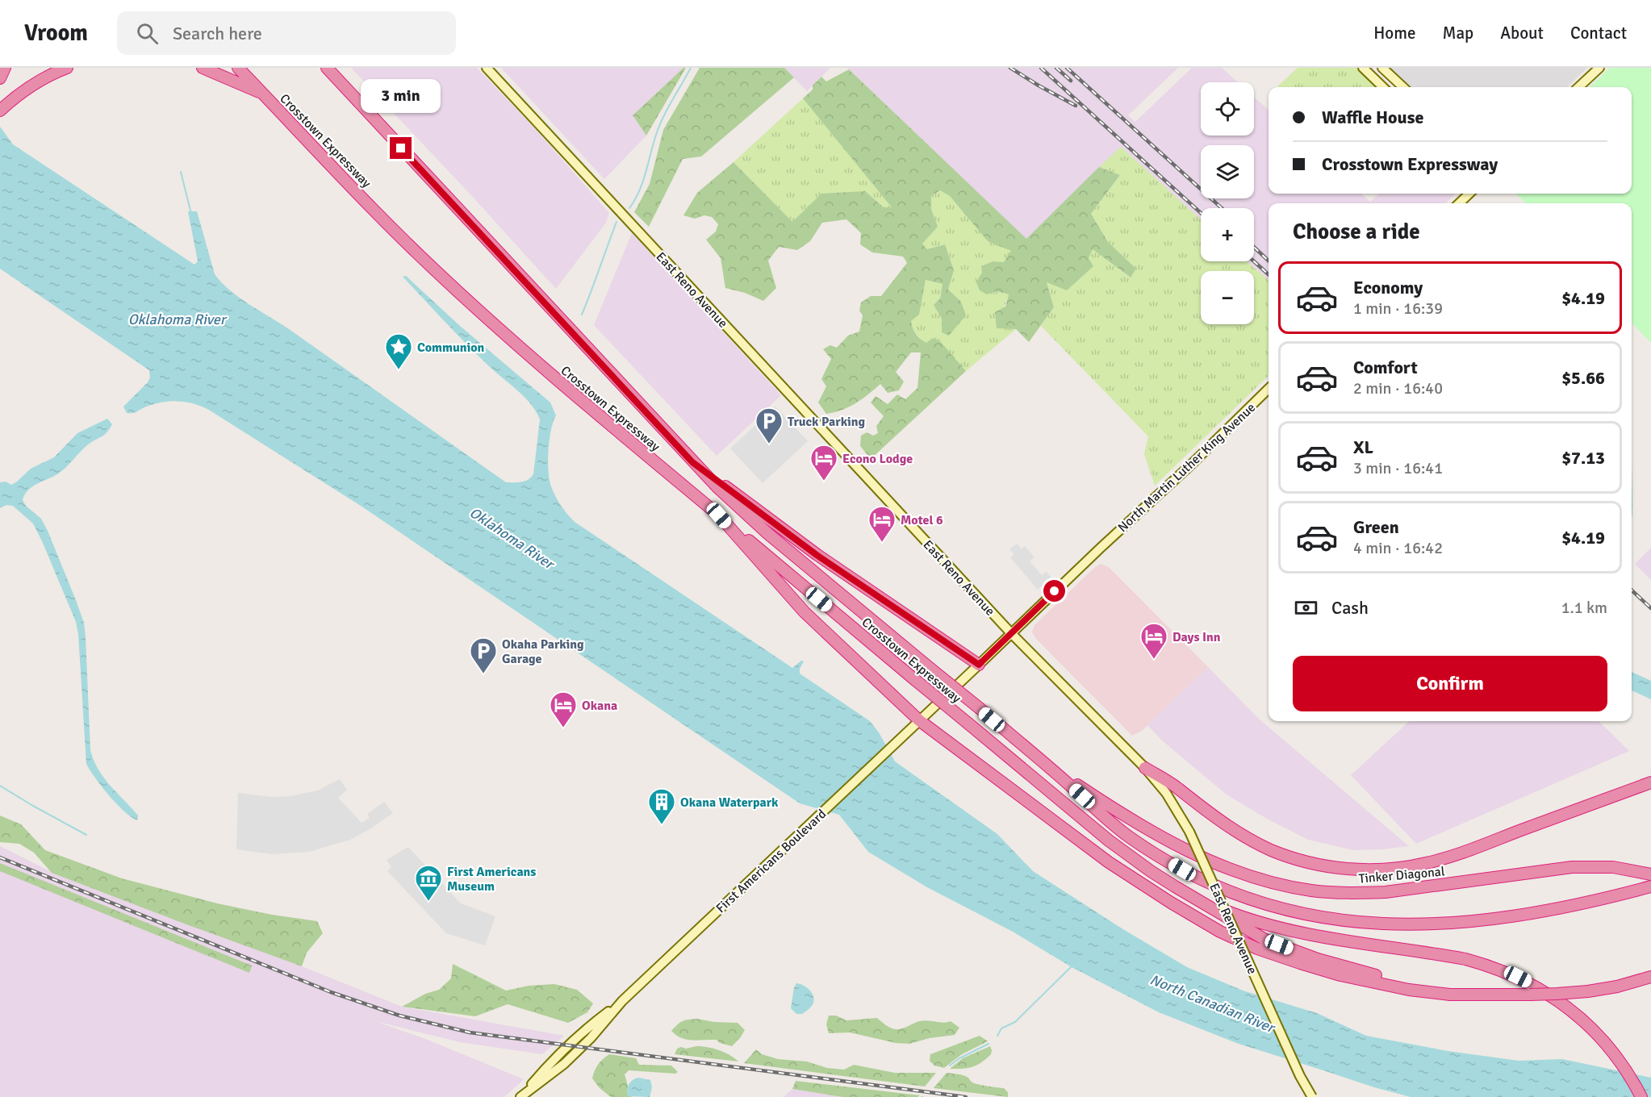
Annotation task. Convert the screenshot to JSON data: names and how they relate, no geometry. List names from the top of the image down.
{
  "streets": {
    "highway": ["Crosstown Expressway", "Tinker Diagonal"],
    "main road": ["East Reno Avenue", "North Martin Luther King Avenue", "First Americans Boulevard"]
  },
  "crossings": [
    ["Crosstown Expressway", "Tinker Diagonal"],
    ["East Reno Avenue", "North Martin Luther King Avenue"],
    ["East Reno Avenue", "First Americans Boulevard"],
    ["North Martin Luther King Avenue", "First Americans Boulevard"]
  ],
  "water": ["Oklahoma River", "North Canadian River"],
  "places": {
    "place": ["Communion"],
    "parking": ["Truck Parking", "Okaha Parking Garage"],
    "hotel": [
      "Econo Lodge",
      "Motel 6",
      "Days Inn",
      "Okana"
    ],
    "building": ["Okana Waterpark"],
    "museum": ["First Americans Museum"]
  },
  "page": {
    "header": "Vroom",
    "search": "Search here",
    "nav": [
      "Home",
      "Map",
      "About",
      "Contact"
    ],
    "bubble": "3 min",
    "map_buttons": ["+", "−"],
    "banner": ["Waffle House", "Crosstown Expressway"],
    "heading": "Choose a ride",
    "list": [
      {
        "name": "Economy",
        "note": "1 min · 16:39",
        "value": "$4.19"
      },
      {
        "name": "Comfort",
        "note": "2 min · 16:40",
        "value": "$5.66"
      },
      {
        "name": "XL",
        "note": "3 min · 16:41",
        "value": "$7.13"
      },
      {
        "name": "Green",
        "note": "4 min · 16:42",
        "value": "$4.19"
      }
    ],
    "pay": ["Cash", "1.1 km"],
    "buttons": "Confirm"
  }
}
